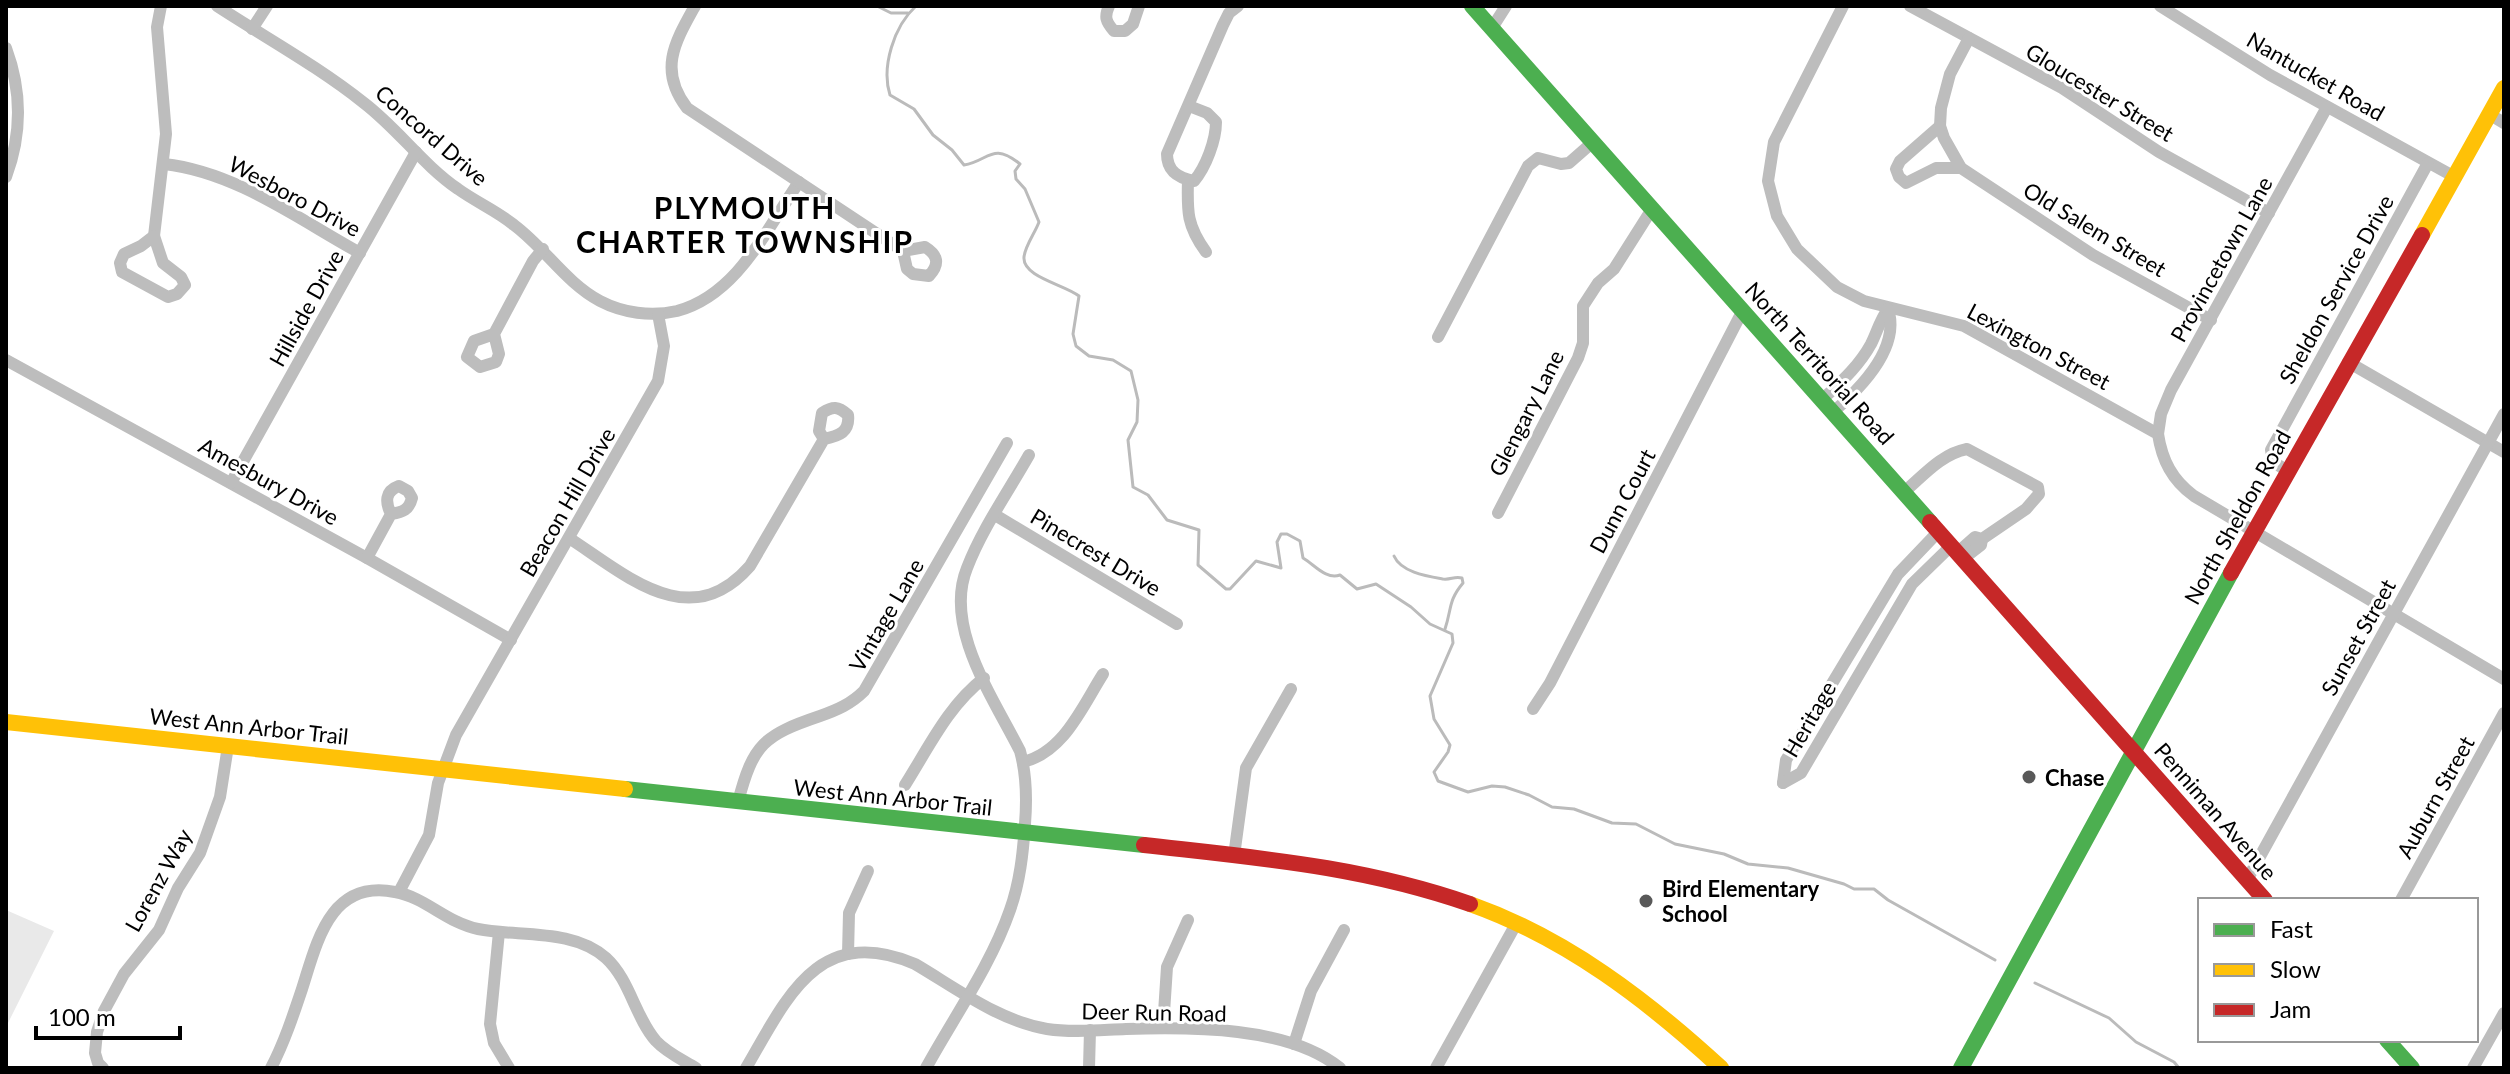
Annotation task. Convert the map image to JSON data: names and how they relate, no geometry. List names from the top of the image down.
{
  "streets": {
    "main road": [
      "North Territorial Road",
      "North Sheldon Road",
      "West Ann Arbor Trail",
      "Penniman Avenue"
    ],
    "street": [
      "Nantucket Road",
      "Gloucester Street",
      "Concord Drive",
      "Wesboro Drive",
      "Old Salem Street",
      "Provincetown Lane",
      "Sheldon Service Drive",
      "Hillside Drive",
      "Lexington Street",
      "Glengary Lane",
      "Amesbury Drive",
      "Dunn Court",
      "Beacon Hill Drive",
      "Pinecrest Drive",
      "Vintage Lane",
      "Sunset Street",
      "Heritage",
      "Auburn Street",
      "Lorenz Way",
      "Deer Run Road"
    ]
  },
  "crossings": [
    ["Nantucket Road", "Provincetown Lane"],
    ["Nantucket Road", "Sheldon Service Drive"],
    ["Nantucket Road", "North Sheldon Road"],
    ["Gloucester Street", "Provincetown Lane"],
    ["Concord Drive", "Hillside Drive"],
    ["Concord Drive", "Beacon Hill Drive"],
    ["Wesboro Drive", "Hillside Drive"],
    ["Old Salem Street", "Provincetown Lane"],
    ["Provincetown Lane", "Lexington Street"],
    ["Sheldon Service Drive", "North Sheldon Road"],
    ["Hillside Drive", "Amesbury Drive"],
    ["North Territorial Road", "Glengary Lane"],
    ["North Territorial Road", "Dunn Court"],
    ["North Territorial Road", "North Sheldon Road"],
    ["North Territorial Road", "Heritage"],
    ["North Territorial Road", "Penniman Avenue"],
    ["Amesbury Drive", "Beacon Hill Drive"],
    ["Beacon Hill Drive", "West Ann Arbor Trail"],
    ["North Sheldon Road", "Penniman Avenue"],
    ["Pinecrest Drive", "West Ann Arbor Trail"],
    ["Pinecrest Drive", "Deer Run Road"],
    ["Vintage Lane", "West Ann Arbor Trail"],
    ["Sunset Street", "Penniman Avenue"],
    ["West Ann Arbor Trail", "Lorenz Way"]
  ],
  "districts": ["PLYMOUTH CHARTER TOWNSHIP"],
  "places": ["Chase", "Bird Elementary School"],
  "legend": ["Fast", "Slow", "Jam"],
  "scale_bar": "100 m"
}
